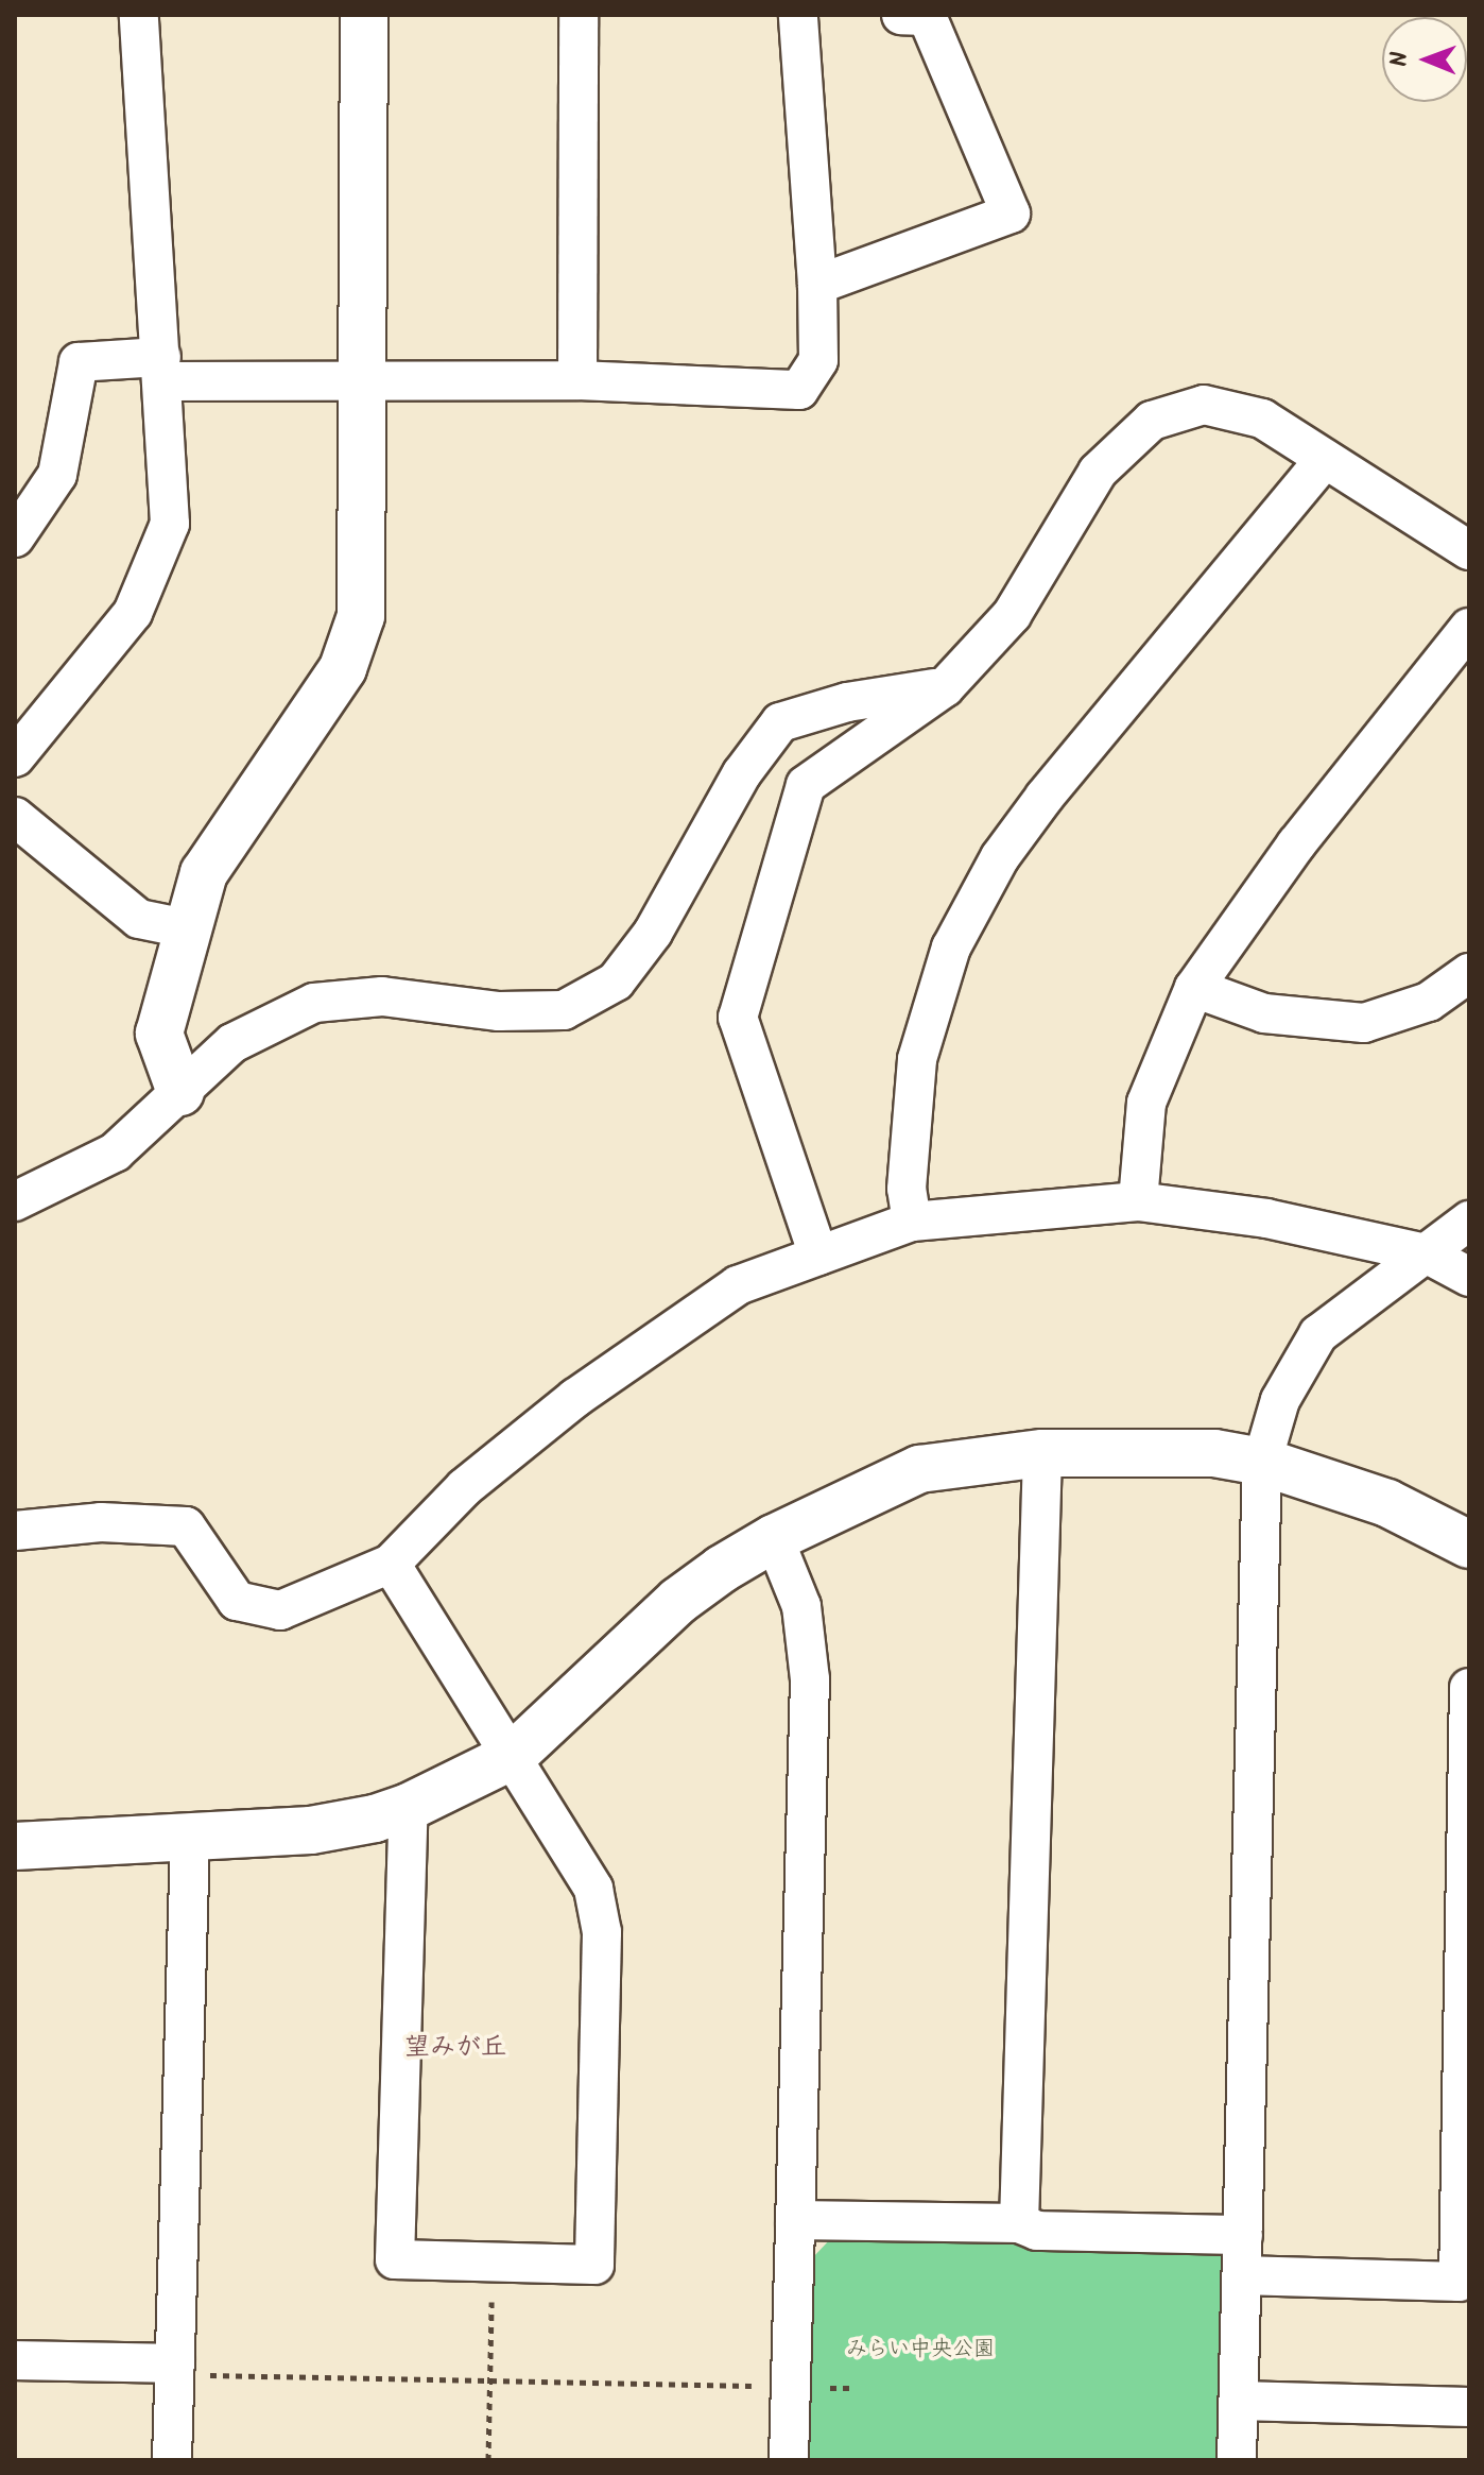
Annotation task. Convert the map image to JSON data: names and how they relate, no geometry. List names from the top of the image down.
{
  "districts": ["望みが丘"],
  "parks": ["みらい中央公園"],
  "north": "left"
}
